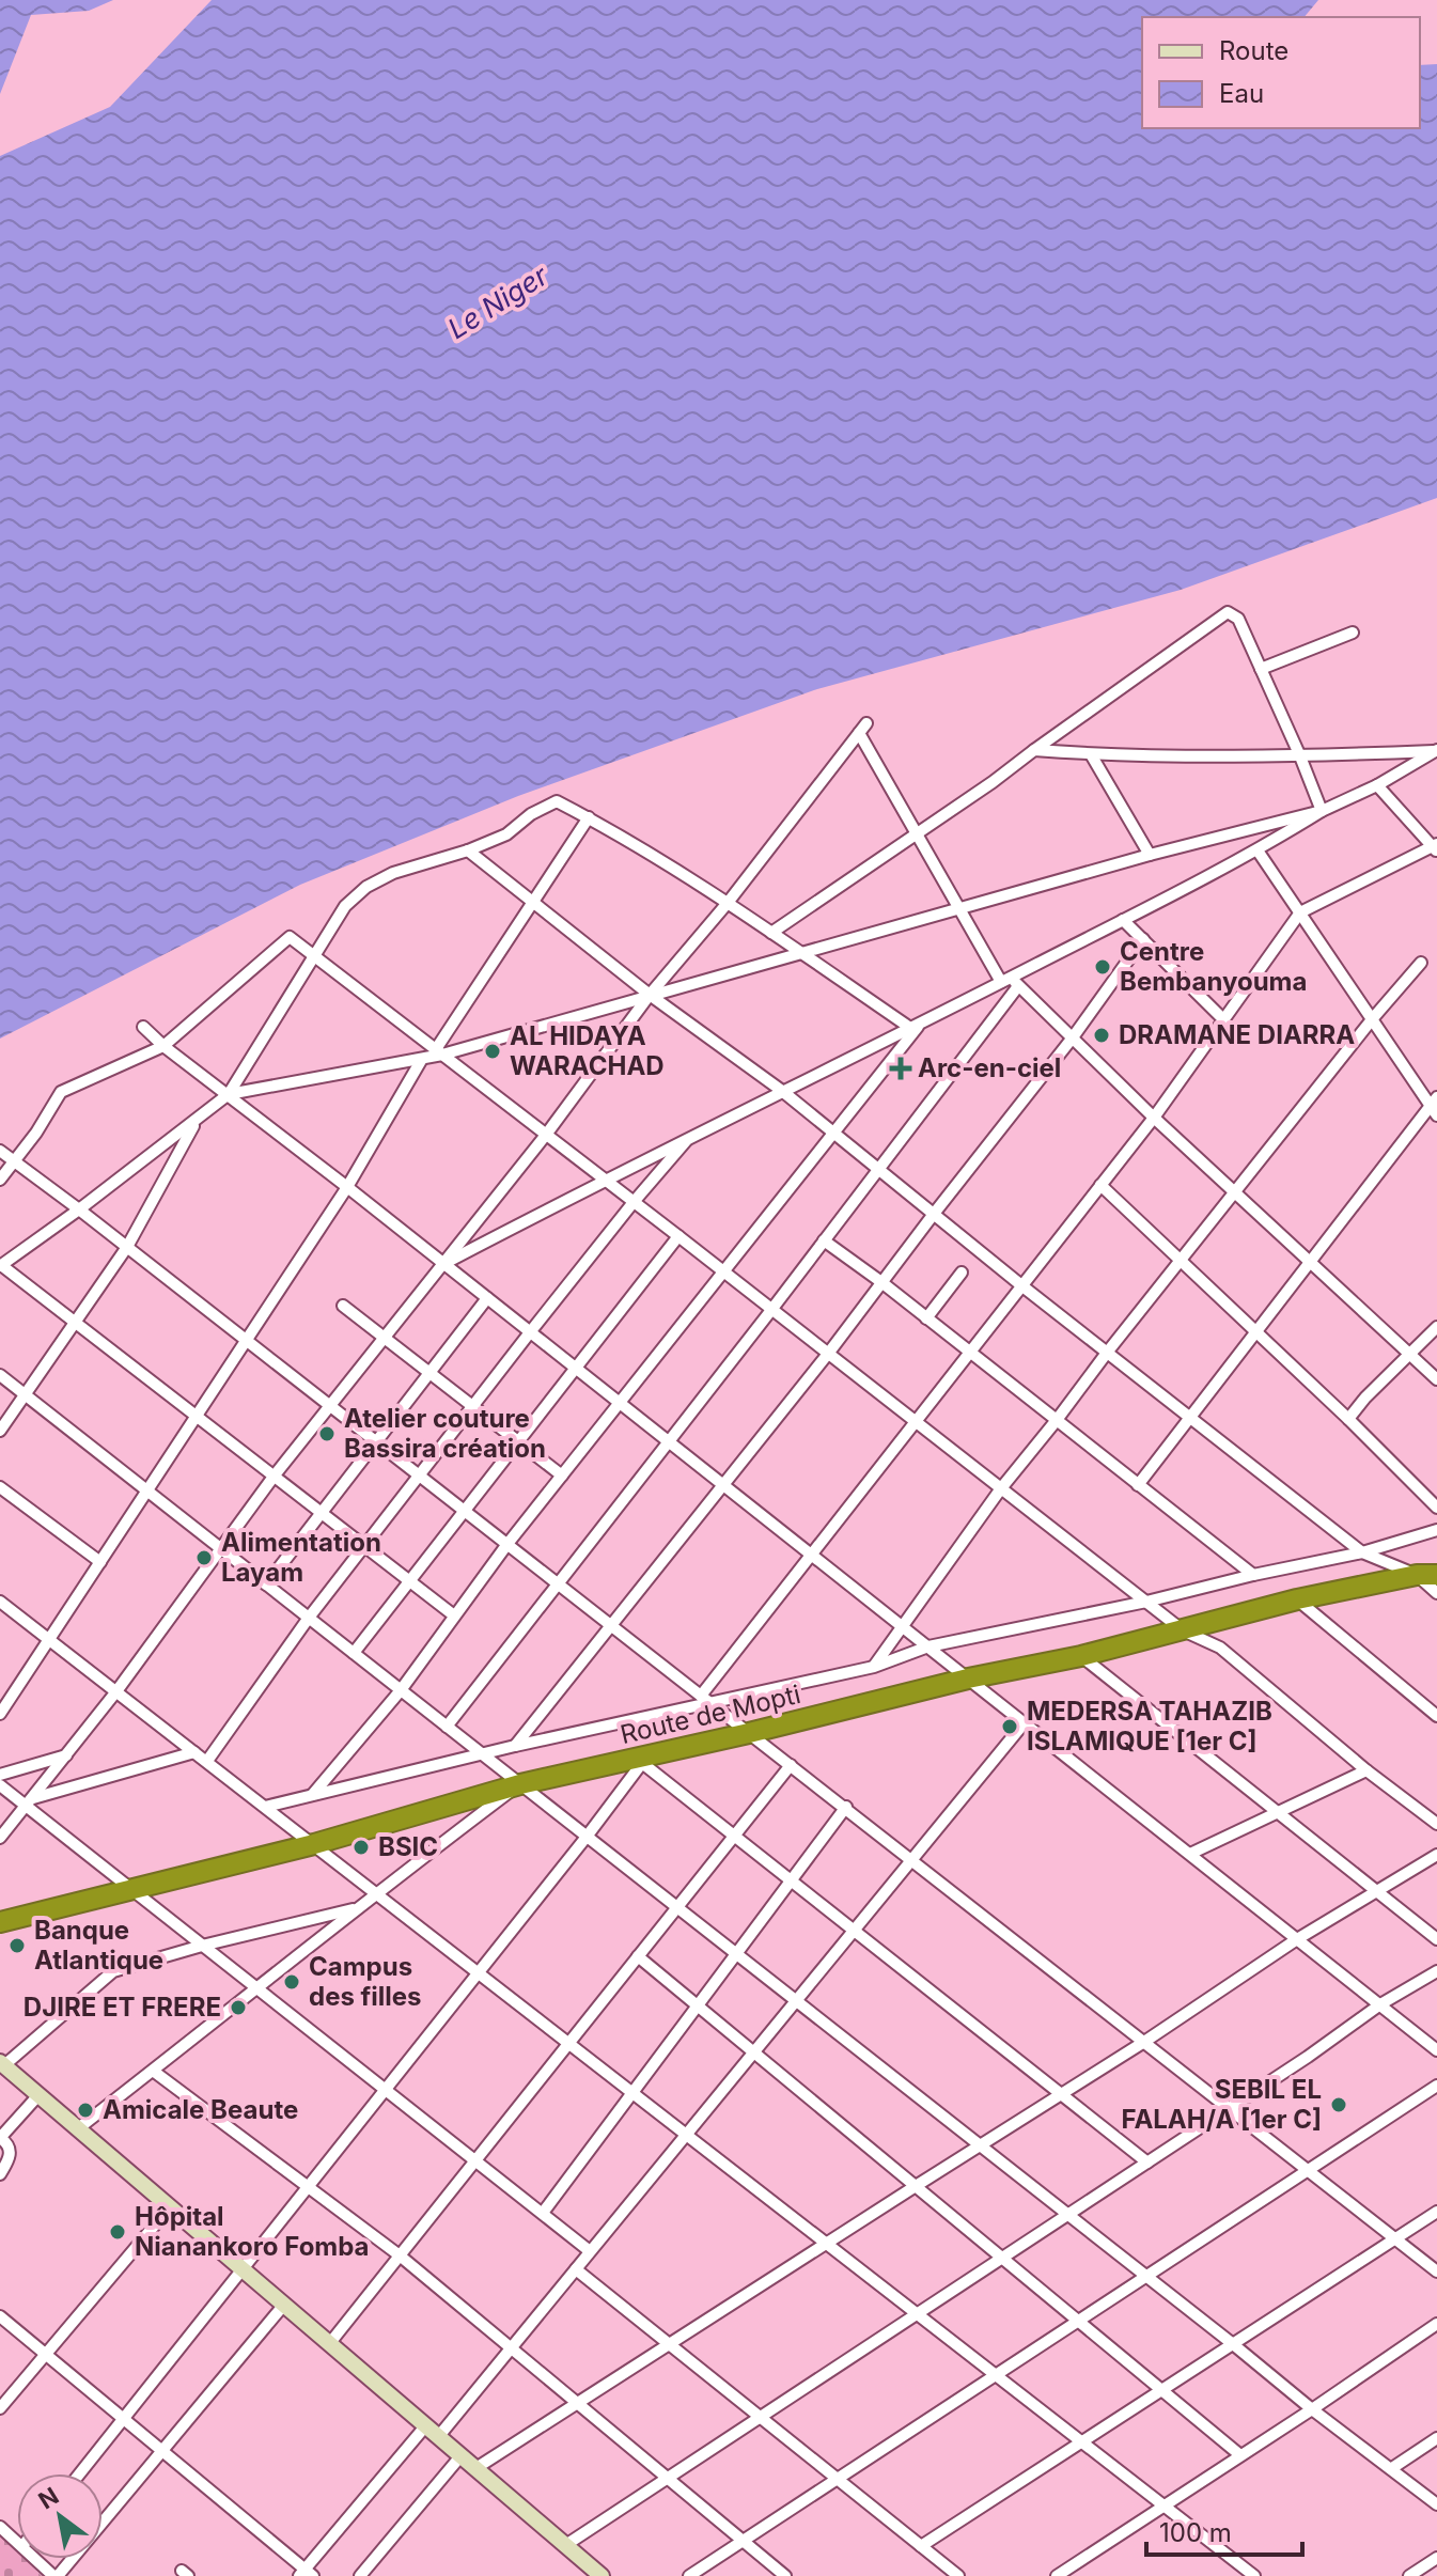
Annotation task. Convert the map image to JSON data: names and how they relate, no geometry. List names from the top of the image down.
{
  "streets": {
    "highway": ["Route de Mopti"]
  },
  "water": ["Le Niger"],
  "places": {
    "other": [
      "Centre Bembanyouma",
      "DRAMANE DIARRA",
      "AL HIDAYA WARACHAD",
      "Atelier couture Bassira création",
      "Alimentation Layam",
      "MEDERSA TAHAZIB ISLAMIQUE [1er C]",
      "BSIC",
      "Banque Atlantique",
      "Campus des filles",
      "DJIRE ET FRERE",
      "SEBIL EL FALAH/A [1er C]",
      "Amicale Beaute",
      "Hôpital Nianankoro Fomba"
    ],
    "health": ["Arc-en-ciel"]
  },
  "legend": ["Route", "Eau"],
  "scale_bar": "100 m",
  "north": "top left"
}
